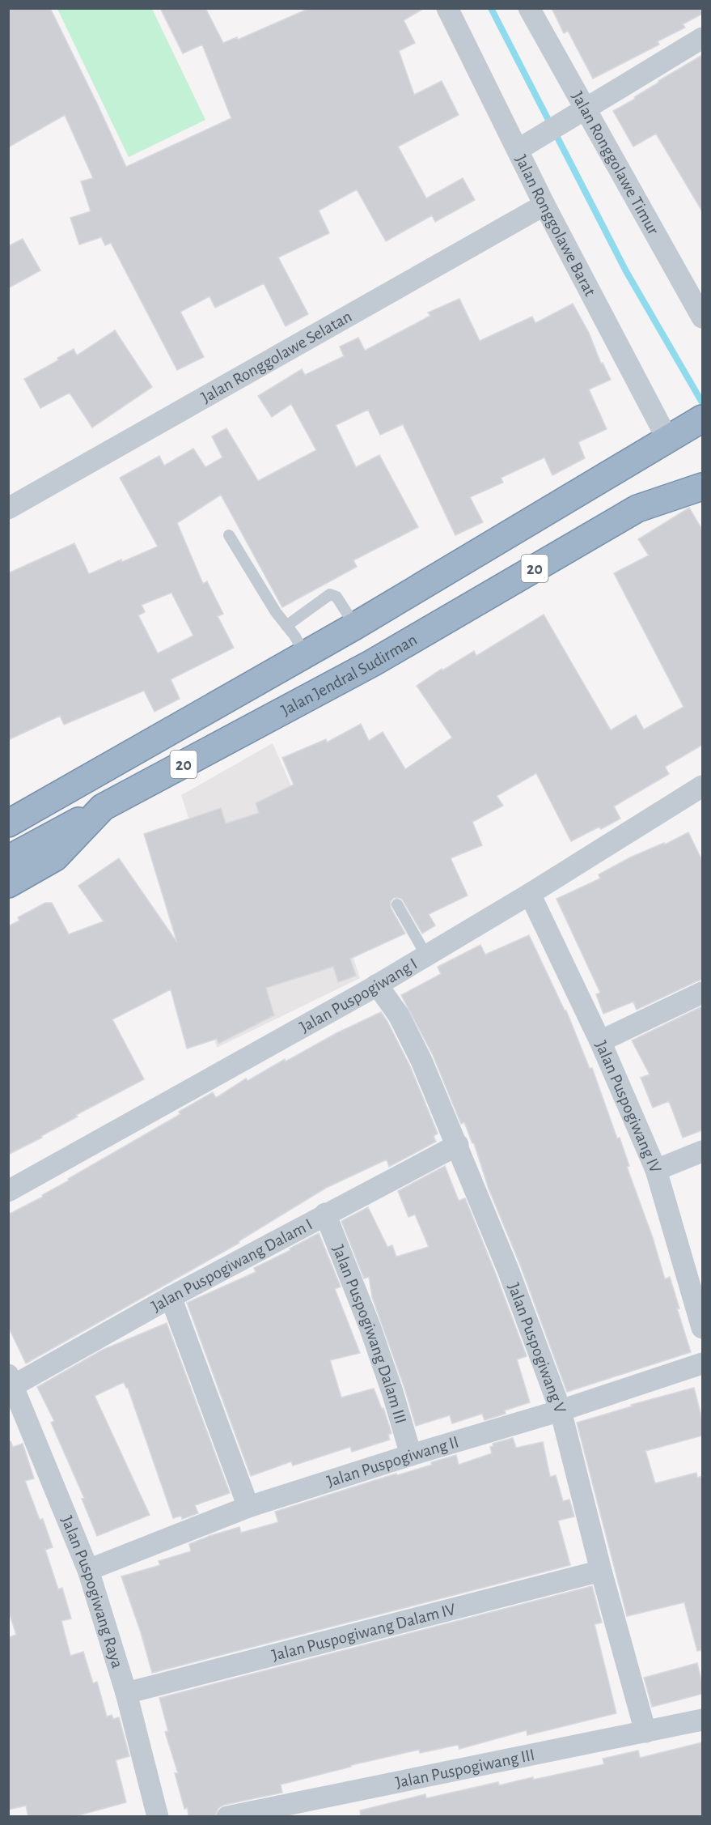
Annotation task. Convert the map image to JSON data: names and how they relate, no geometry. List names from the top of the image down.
{
  "streets": {
    "highway": ["20", "Jalan Jendral Sudirman"],
    "street": [
      "Jalan Ronggolawe Timur",
      "Jalan Ronggolawe Barat",
      "Jalan Ronggolawe Selatan",
      "Jalan Puspogiwang I",
      "Jalan Puspogiwang IV",
      "Jalan Puspogiwang Dalam I",
      "Jalan Puspogiwang Dalam III",
      "Jalan Puspogiwang V",
      "Jalan Puspogiwang II",
      "Jalan Puspogiwang Raya",
      "Jalan Puspogiwang Dalam IV",
      "Jalan Puspogiwang III"
    ]
  },
  "crossings": [
    ["Jalan Ronggolawe Barat", "Jalan Ronggolawe Selatan"],
    ["Jalan Ronggolawe Barat", "20"],
    ["20", "Jalan Jendral Sudirman"],
    ["Jalan Puspogiwang I", "Jalan Puspogiwang IV"],
    ["Jalan Puspogiwang I", "Jalan Puspogiwang V"],
    ["Jalan Puspogiwang Dalam I", "Jalan Puspogiwang Dalam III"],
    ["Jalan Puspogiwang Dalam I", "Jalan Puspogiwang V"],
    ["Jalan Puspogiwang Dalam I", "Jalan Puspogiwang Raya"],
    ["Jalan Puspogiwang Dalam III", "Jalan Puspogiwang II"],
    ["Jalan Puspogiwang V", "Jalan Puspogiwang II"],
    ["Jalan Puspogiwang V", "Jalan Puspogiwang Dalam IV"],
    ["Jalan Puspogiwang V", "Jalan Puspogiwang III"],
    ["Jalan Puspogiwang II", "Jalan Puspogiwang Raya"],
    ["Jalan Puspogiwang Raya", "Jalan Puspogiwang Dalam IV"]
  ]
}
